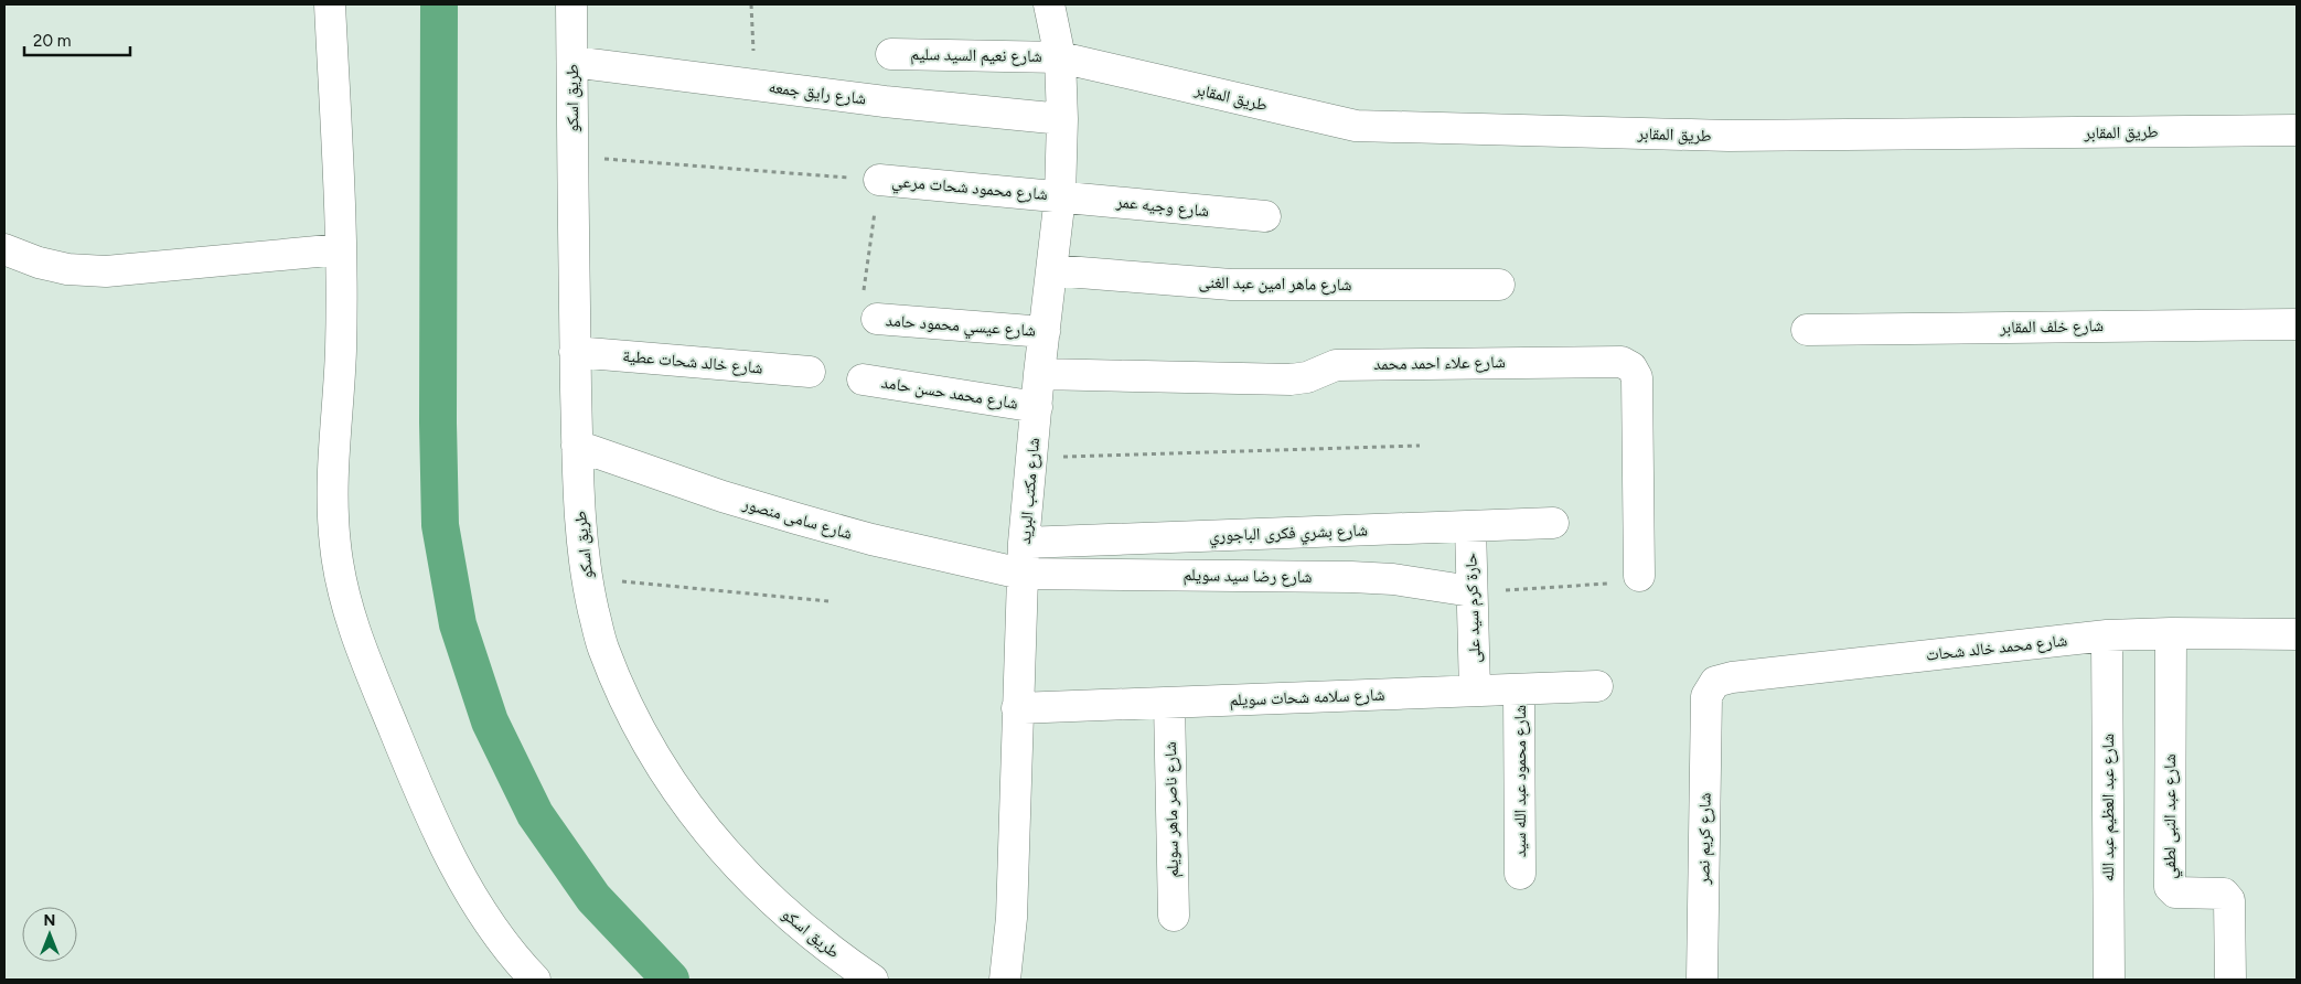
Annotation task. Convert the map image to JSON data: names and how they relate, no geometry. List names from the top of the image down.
{
  "streets": {
    "street": [
      "شارع نعيم السيد سليم",
      "شارع رايق جمعه",
      "طريق المقابر",
      "طريق اسكو",
      "شارع محمود شحات مرعي",
      "شارع وجيه عمر",
      "شارع ماهر امين عبد الغنى",
      "شارع عيسي محمود حامد",
      "شارع خلف المقابر",
      "شارع خالد شحات عطية",
      "شارع علاء احمد محمد",
      "شارع محمد حسن حامد",
      "شارع مكتب البريد",
      "شارع سامى منصور",
      "شارع بشري فكرى الباجوري",
      "شارع رضا سيد سويلم",
      "حارة كرم سيد على",
      "شارع محمد خالد شحات",
      "شارع سلامه شحات سويلم",
      "شارع محمود عبد الله سيد",
      "شارع عبد العظيم عبد الله",
      "شارع ناصر ماهر سويلم",
      "شارع عبد النبى لطفي",
      "شارع كريم نصر"
    ]
  },
  "crossings": [
    ["شارع نعيم السيد سليم", "طريق المقابر"],
    ["شارع نعيم السيد سليم", "شارع مكتب البريد"],
    ["شارع رايق جمعه", "طريق اسكو"],
    ["شارع رايق جمعه", "شارع مكتب البريد"],
    ["طريق المقابر", "شارع مكتب البريد"],
    ["طريق اسكو", "شارع خالد شحات عطية"],
    ["طريق اسكو", "شارع سامى منصور"],
    ["شارع محمود شحات مرعي", "شارع وجيه عمر"],
    ["شارع محمود شحات مرعي", "شارع مكتب البريد"],
    ["شارع وجيه عمر", "شارع مكتب البريد"],
    ["شارع ماهر امين عبد الغنى", "شارع مكتب البريد"],
    ["شارع عيسي محمود حامد", "شارع مكتب البريد"],
    ["شارع علاء احمد محمد", "شارع مكتب البريد"],
    ["شارع محمد حسن حامد", "شارع مكتب البريد"],
    ["شارع مكتب البريد", "شارع سامى منصور"],
    ["شارع مكتب البريد", "شارع بشري فكرى الباجوري"],
    ["شارع مكتب البريد", "شارع رضا سيد سويلم"],
    ["شارع مكتب البريد", "شارع سلامه شحات سويلم"],
    ["شارع سامى منصور", "شارع رضا سيد سويلم"],
    ["شارع بشري فكرى الباجوري", "حارة كرم سيد على"],
    ["شارع رضا سيد سويلم", "حارة كرم سيد على"],
    ["حارة كرم سيد على", "شارع سلامه شحات سويلم"],
    ["شارع محمد خالد شحات", "شارع عبد العظيم عبد الله"],
    ["شارع محمد خالد شحات", "شارع عبد النبى لطفي"],
    ["شارع محمد خالد شحات", "شارع كريم نصر"],
    ["شارع سلامه شحات سويلم", "شارع محمود عبد الله سيد"],
    ["شارع سلامه شحات سويلم", "شارع ناصر ماهر سويلم"]
  ],
  "scale_bar": "20 m",
  "north": "top"
}
